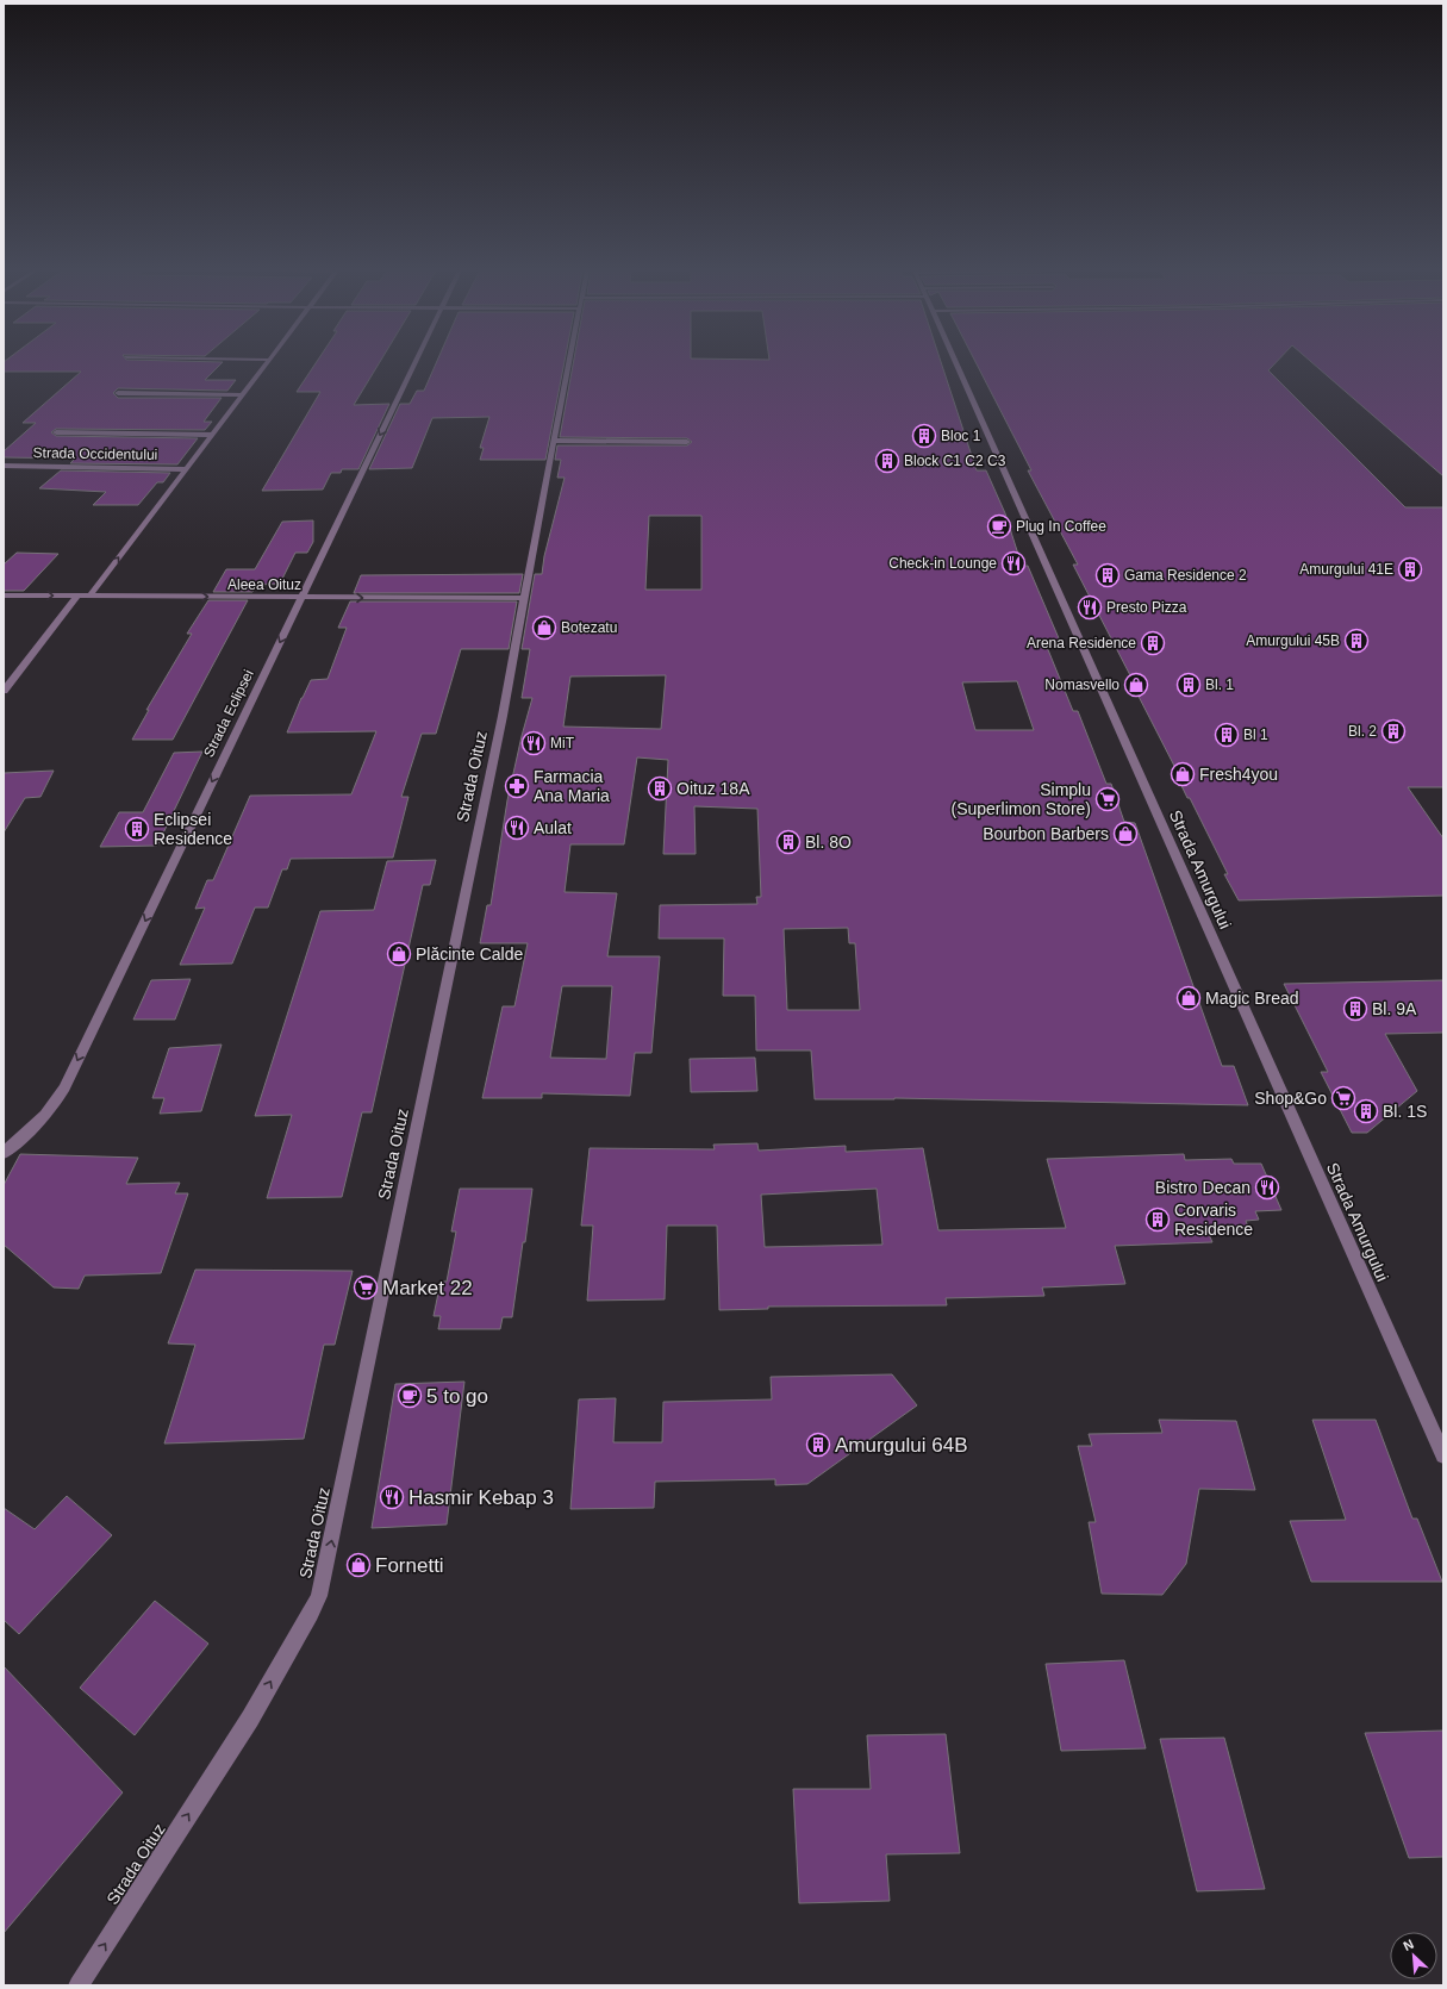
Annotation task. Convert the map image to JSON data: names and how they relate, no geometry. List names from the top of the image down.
{
  "streets": {
    "street": [
      "Strada Occidentului",
      "Aleea Oituz",
      "Strada Eclipsei",
      "Strada Oituz",
      "Strada Amurgului"
    ]
  },
  "crossings": [
    ["Aleea Oituz", "Strada Eclipsei"],
    ["Aleea Oituz", "Strada Oituz"]
  ],
  "one_way": ["Aleea Oituz", "Strada Eclipsei", "Strada Oituz"],
  "places": {
    "building": [
      "Bloc 1",
      "Block C1 C2 C3",
      "Amurgului 41E",
      "Gama Residence 2",
      "Amurgului 45B",
      "Arena Residence",
      "Bl. 1",
      "Bl. 2",
      "Bl 1",
      "Oituz 18A",
      "Eclipsei Residence",
      "Bl. 8O",
      "Bl. 9A",
      "Bl. 1S",
      "Corvaris Residence",
      "Amurgului 64B"
    ],
    "cafe": ["Plug In Coffee", "5 to go"],
    "restaurant": [
      "Check-in Lounge",
      "Presto Pizza",
      "MiT",
      "Aulat",
      "Bistro Decan",
      "Hasmir Kebap 3"
    ],
    "shop": [
      "Botezatu",
      "Nomasvello",
      "Fresh4you",
      "Bourbon Barbers",
      "Plăcinte Calde",
      "Magic Bread",
      "Fornetti"
    ],
    "pharmacy": ["Farmacia Ana Maria"],
    "supermarket": ["Simplu (Superlimon Store)", "Shop&Go", "Market 22"]
  },
  "north": "top left"
}
